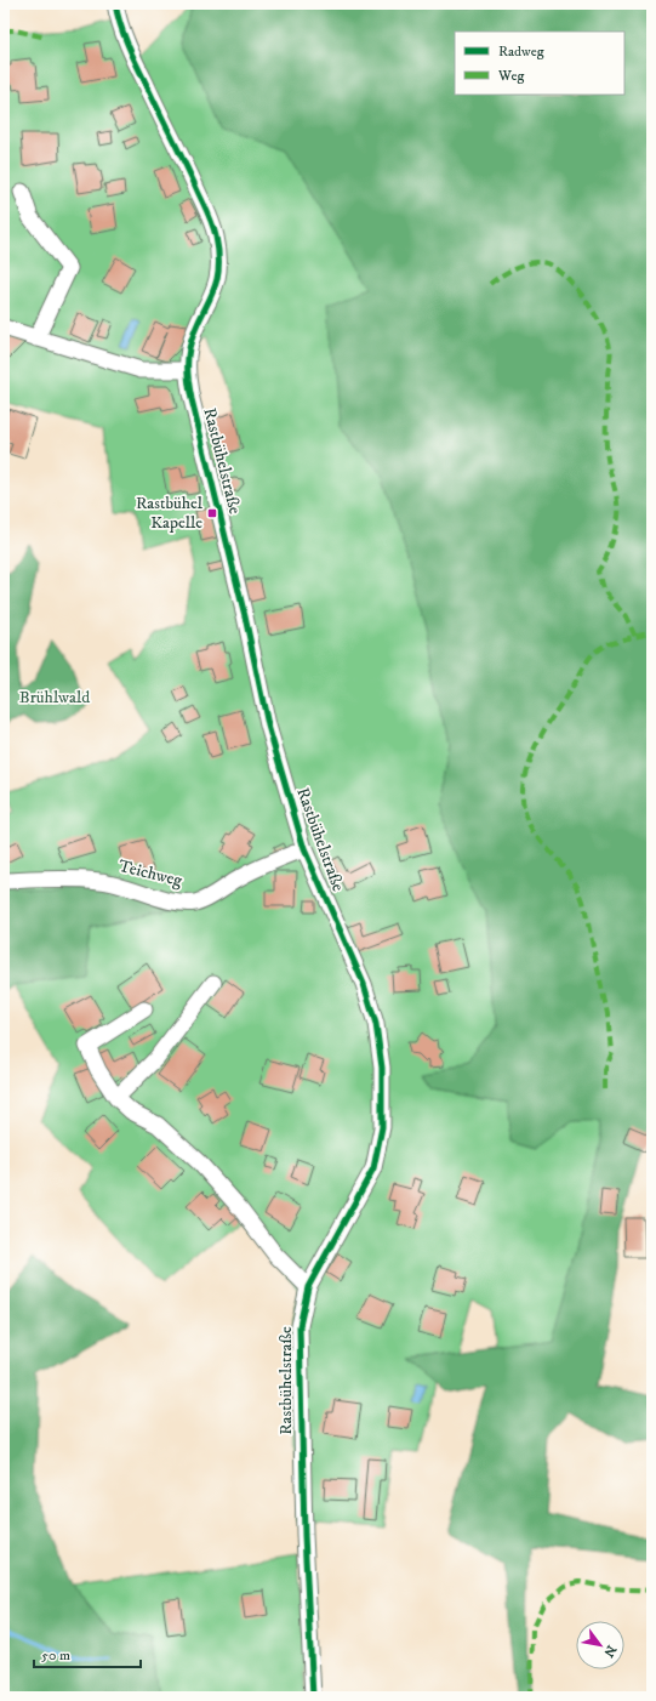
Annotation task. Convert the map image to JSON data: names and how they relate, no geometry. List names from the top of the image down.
{
  "streets": {
    "street": ["Rastbühelstraße", "Teichweg"]
  },
  "crossings": [
    ["Rastbühelstraße", "Teichweg"]
  ],
  "parks": ["Brühlwald"],
  "places": {
    "transit": ["Rastbühel Kapelle"]
  },
  "legend": ["Radweg", "Weg"],
  "scale_bar": "50 m",
  "north": "bottom right"
}
